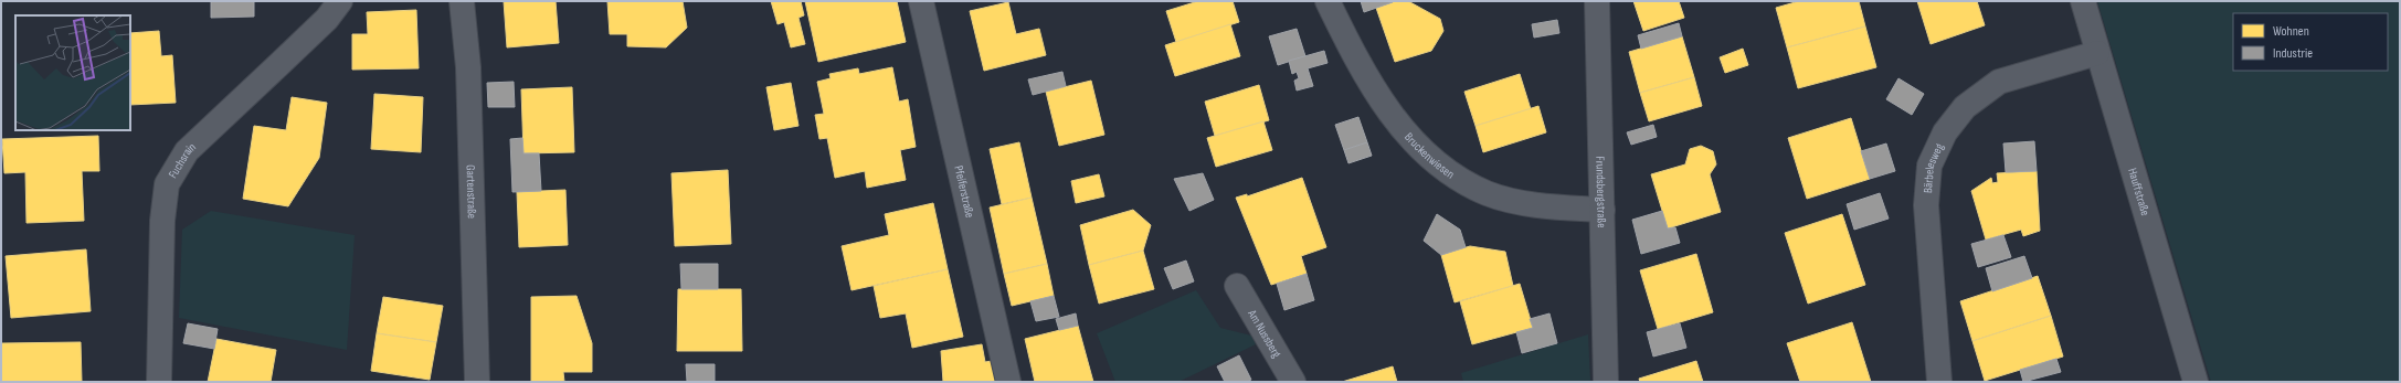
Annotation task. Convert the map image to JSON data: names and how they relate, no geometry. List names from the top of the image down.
{
  "streets": {
    "street": [
      "Bruckenwiesen",
      "Fuchsrain",
      "Bärbelesweg",
      "Gartenstraße",
      "Frundsbergstraße",
      "Pfeiferstraße",
      "Hauffstraße",
      "Am Nussberg"
    ]
  },
  "crossings": [
    ["Bruckenwiesen", "Frundsbergstraße"],
    ["Bärbelesweg", "Hauffstraße"]
  ],
  "legend": ["Wohnen", "Industrie"]
}
